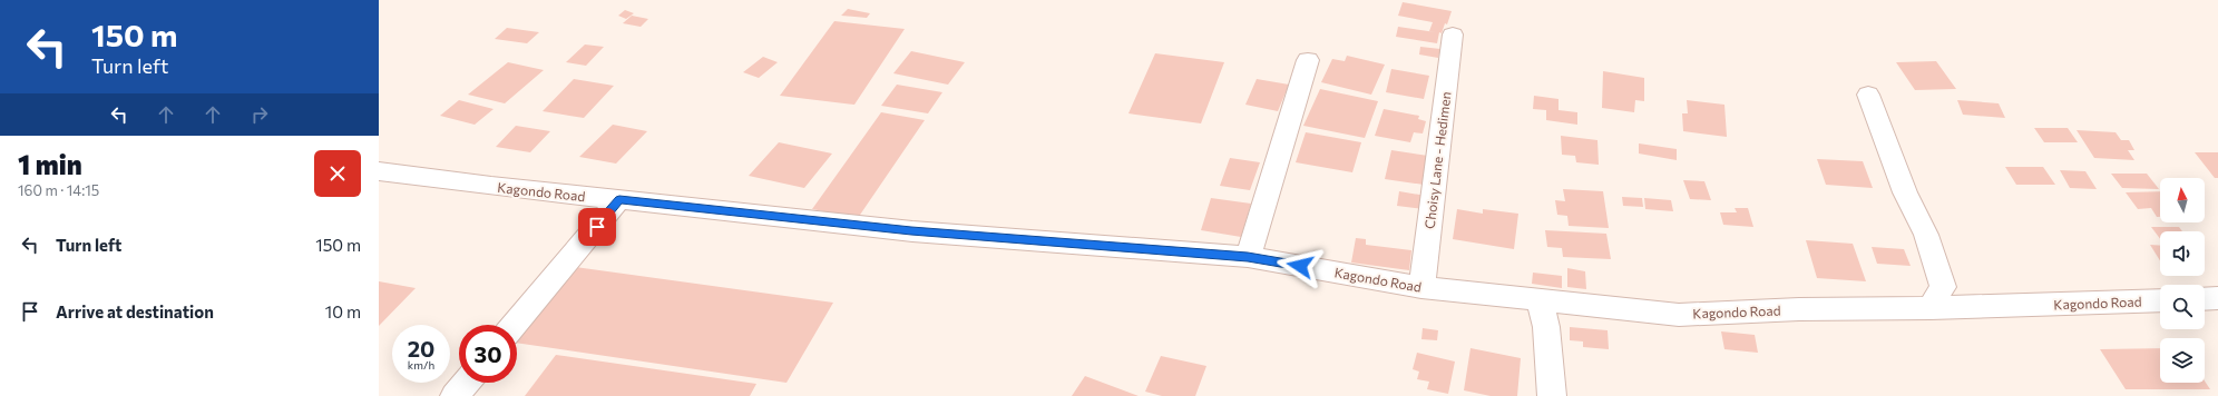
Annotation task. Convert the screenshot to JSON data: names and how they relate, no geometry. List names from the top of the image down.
{
  "streets": {
    "street": ["Choisy Lane - Hedimen", "Kagondo Road"]
  },
  "crossings": [
    ["Choisy Lane - Hedimen", "Kagondo Road"]
  ],
  "north": "top",
  "page": {
    "turn": ["150 m", "Turn left"],
    "heading": ["1 min", "160 m · 14:15"],
    "list": [
      {
        "name": "Turn left",
        "value": "150 m"
      },
      {
        "name": "Arrive at destination",
        "value": "10 m"
      }
    ],
    "speed": "20 km/h",
    "limit": "30"
  }
}
